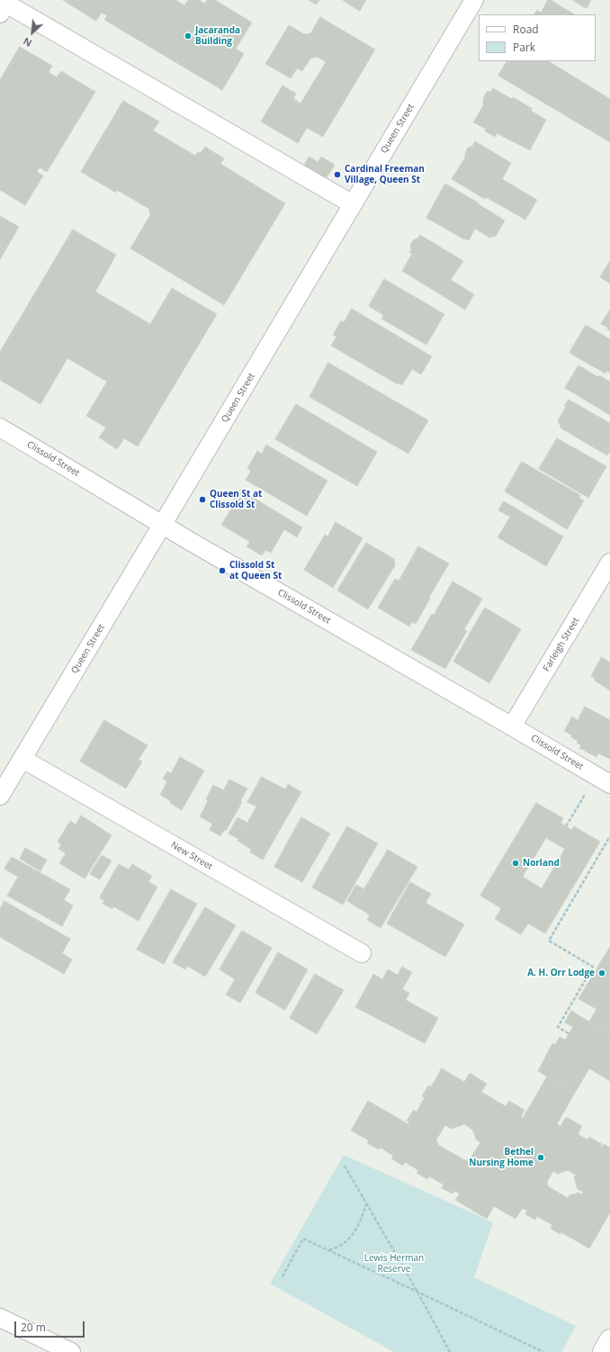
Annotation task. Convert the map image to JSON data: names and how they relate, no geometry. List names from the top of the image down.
{
  "streets": {
    "street": [
      "Queen Street",
      "Clissold Street",
      "Farleigh Street",
      "New Street"
    ]
  },
  "crossings": [
    ["Queen Street", "Clissold Street"],
    ["Queen Street", "New Street"],
    ["Clissold Street", "Farleigh Street"]
  ],
  "parks": ["Lewis Herman Reserve"],
  "places": [
    "Jacaranda Building",
    "Cardinal Freeman Village, Queen St",
    "Queen St at Clissold St",
    "Clissold St at Queen St",
    "Norland",
    "A. H. Orr Lodge",
    "Bethel Nursing Home"
  ],
  "legend": ["Road", "Park"],
  "scale_bar": "20 m",
  "north": "bottom left"
}
